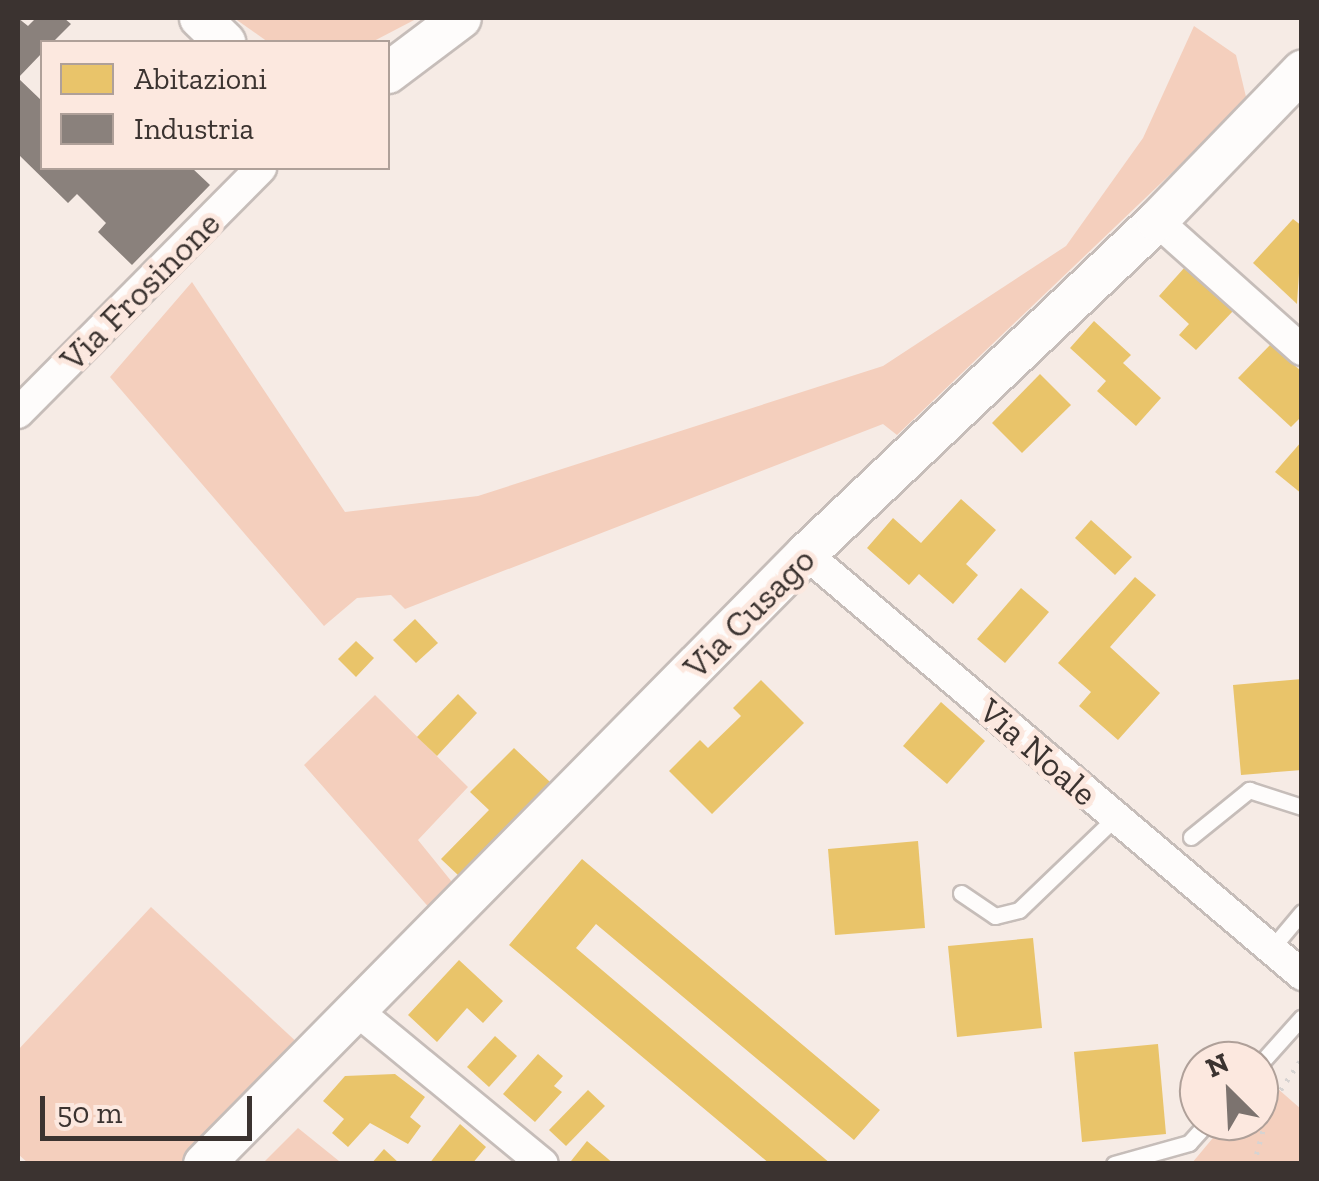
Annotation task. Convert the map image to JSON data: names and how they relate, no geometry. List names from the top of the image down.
{
  "streets": {
    "street": ["Via Frosinone", "Via Cusago", "Via Noale"]
  },
  "crossings": [
    ["Via Cusago", "Via Noale"]
  ],
  "legend": ["Abitazioni", "Industria"],
  "scale_bar": "50 m",
  "north": "top left"
}
